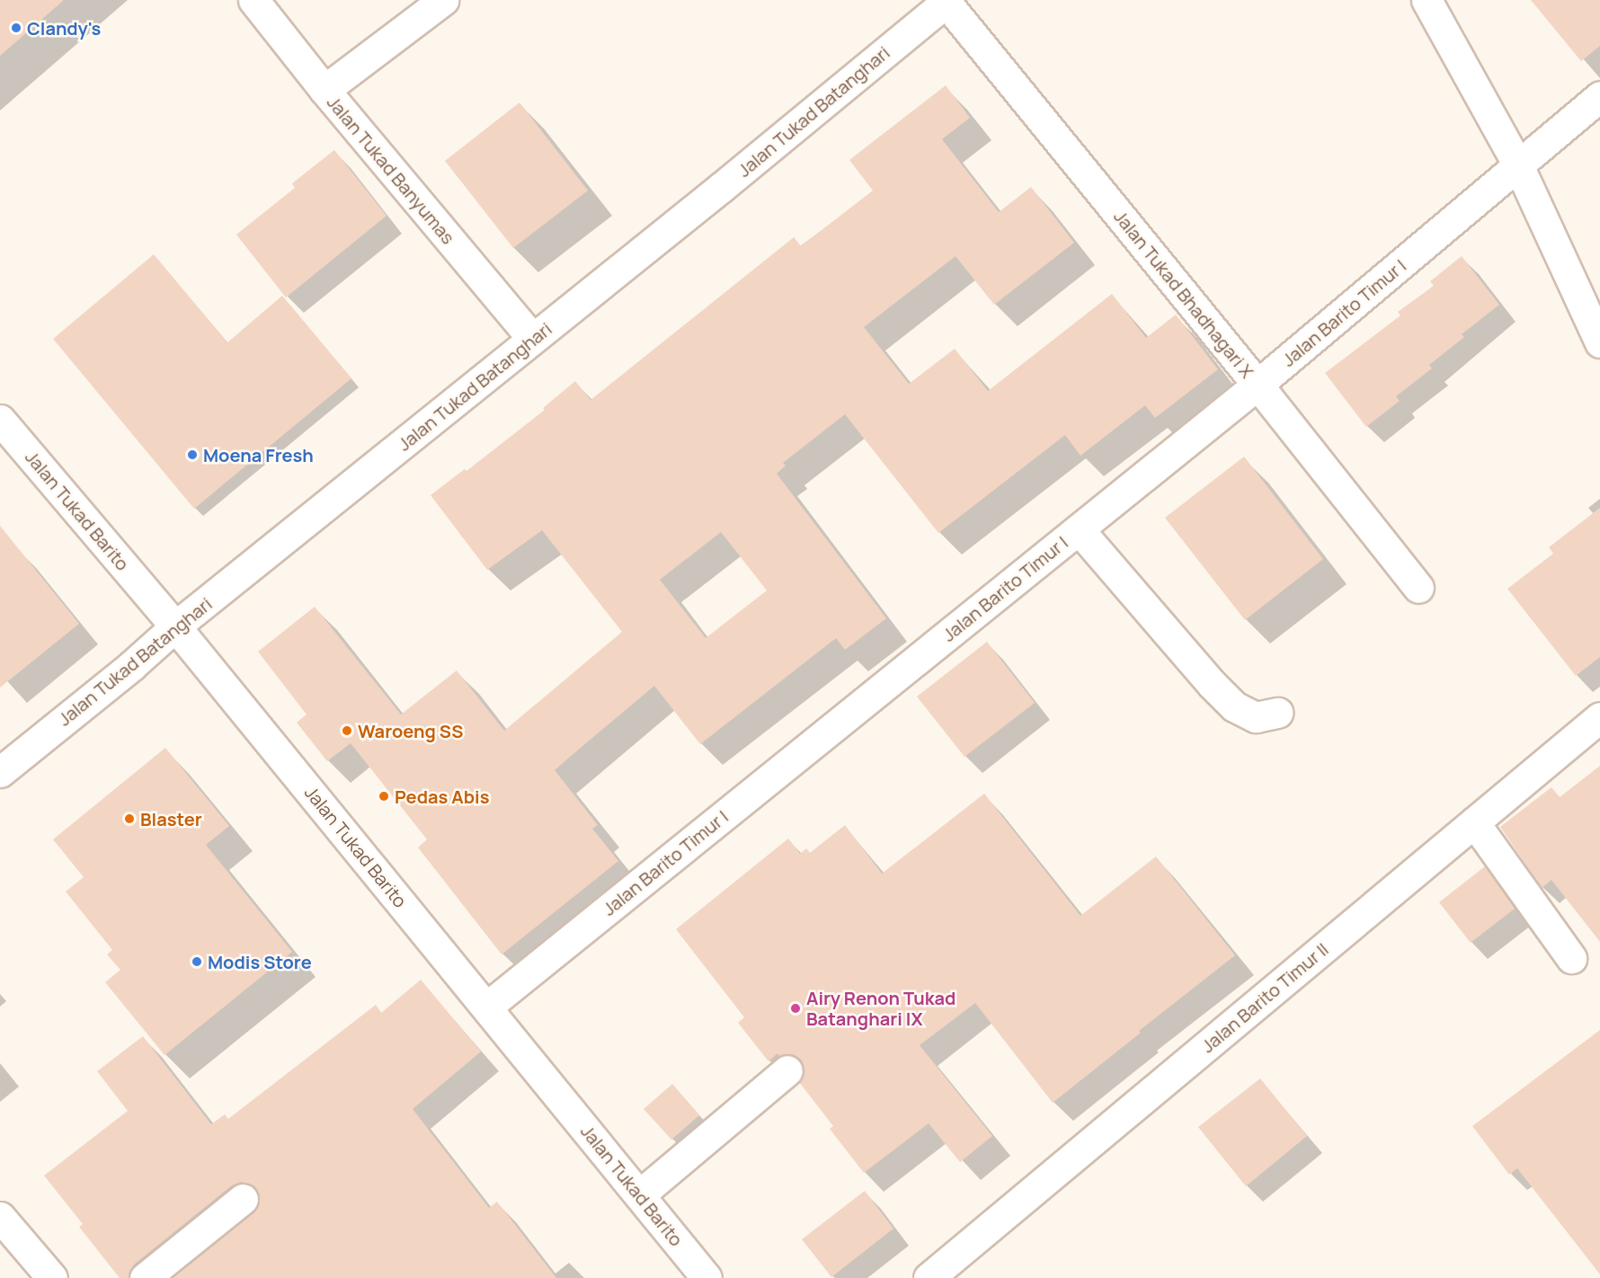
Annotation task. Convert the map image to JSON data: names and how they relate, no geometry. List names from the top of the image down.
{
  "streets": {
    "street": [
      "Jalan Tukad Batanghari",
      "Jalan Tukad Banyumas",
      "Jalan Tukad Bhadhagari X",
      "Jalan Barito Timur I",
      "Jalan Tukad Barito",
      "Jalan Barito Timur II"
    ]
  },
  "crossings": [
    ["Jalan Tukad Batanghari", "Jalan Tukad Banyumas"],
    ["Jalan Tukad Batanghari", "Jalan Tukad Bhadhagari X"],
    ["Jalan Tukad Batanghari", "Jalan Tukad Barito"],
    ["Jalan Tukad Bhadhagari X", "Jalan Barito Timur I"],
    ["Jalan Barito Timur I", "Jalan Tukad Barito"]
  ],
  "places": [
    "Clandy's",
    "Moena Fresh",
    "Waroeng SS",
    "Pedas Abis",
    "Blaster",
    "Modis Store",
    "Airy Renon Tukad Batanghari IX"
  ]
}
